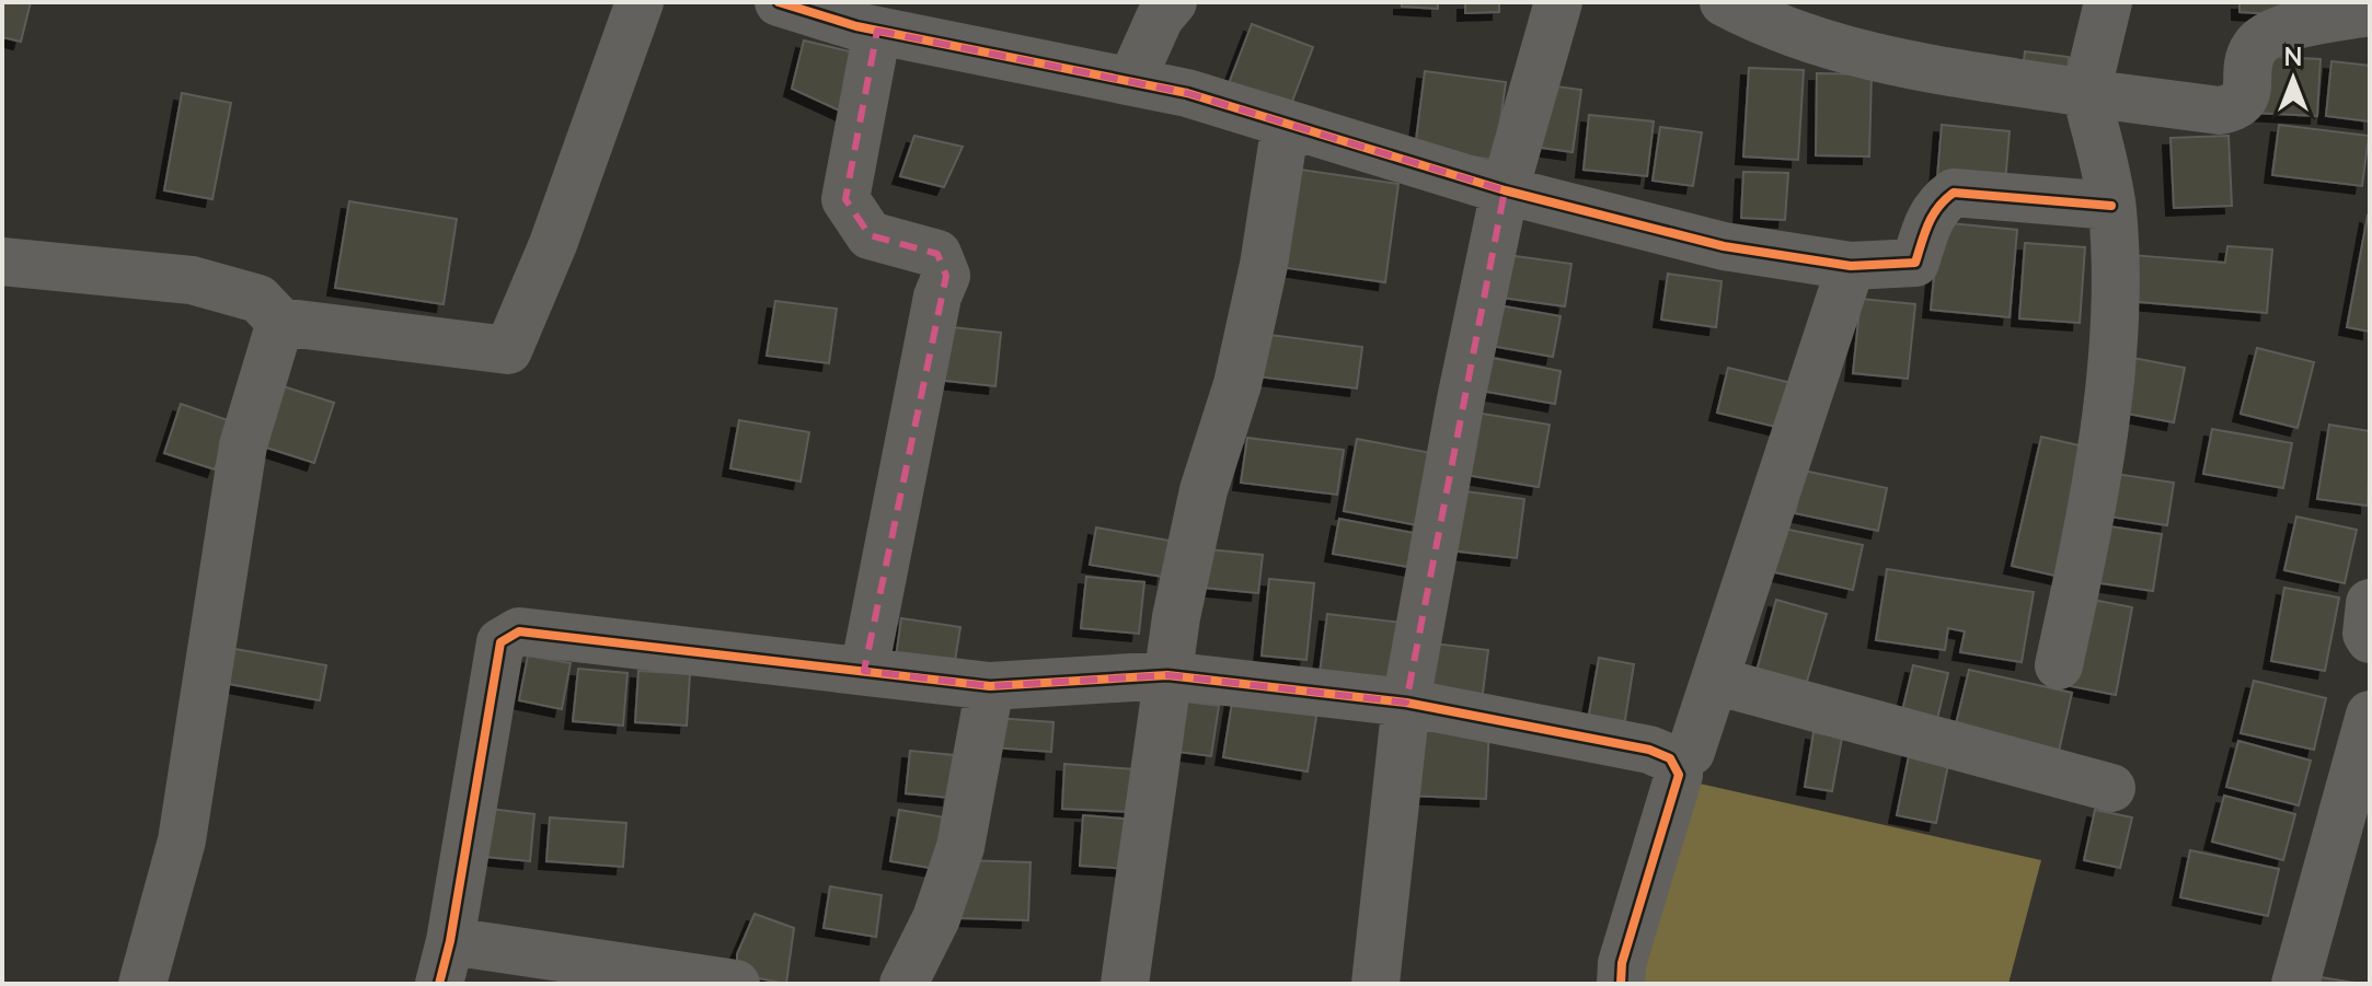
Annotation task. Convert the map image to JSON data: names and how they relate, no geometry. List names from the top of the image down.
{
  "north": "top"
}
